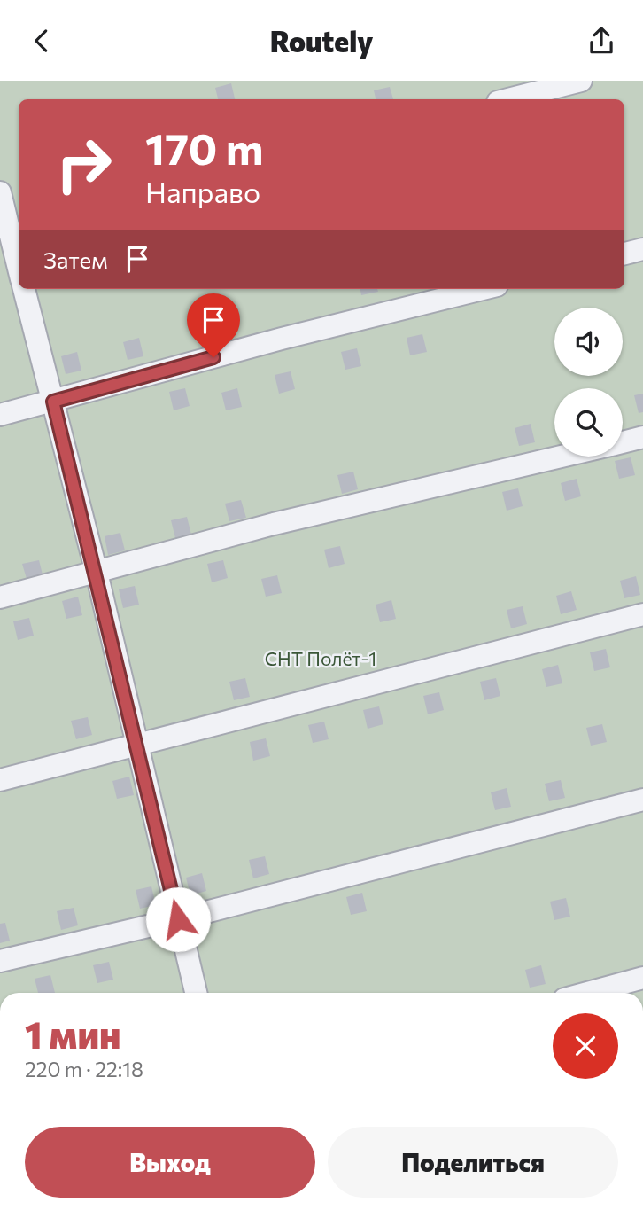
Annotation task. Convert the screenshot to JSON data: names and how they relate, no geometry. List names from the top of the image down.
{
  "parks": ["СНТ Полёт-1"],
  "page": {
    "header": "Routely",
    "turn": ["170 m", "Направо"],
    "then": "Затем",
    "heading": ["1 мин", "220 m · 22:18"],
    "buttons": ["Выход", "Поделиться"]
  }
}
